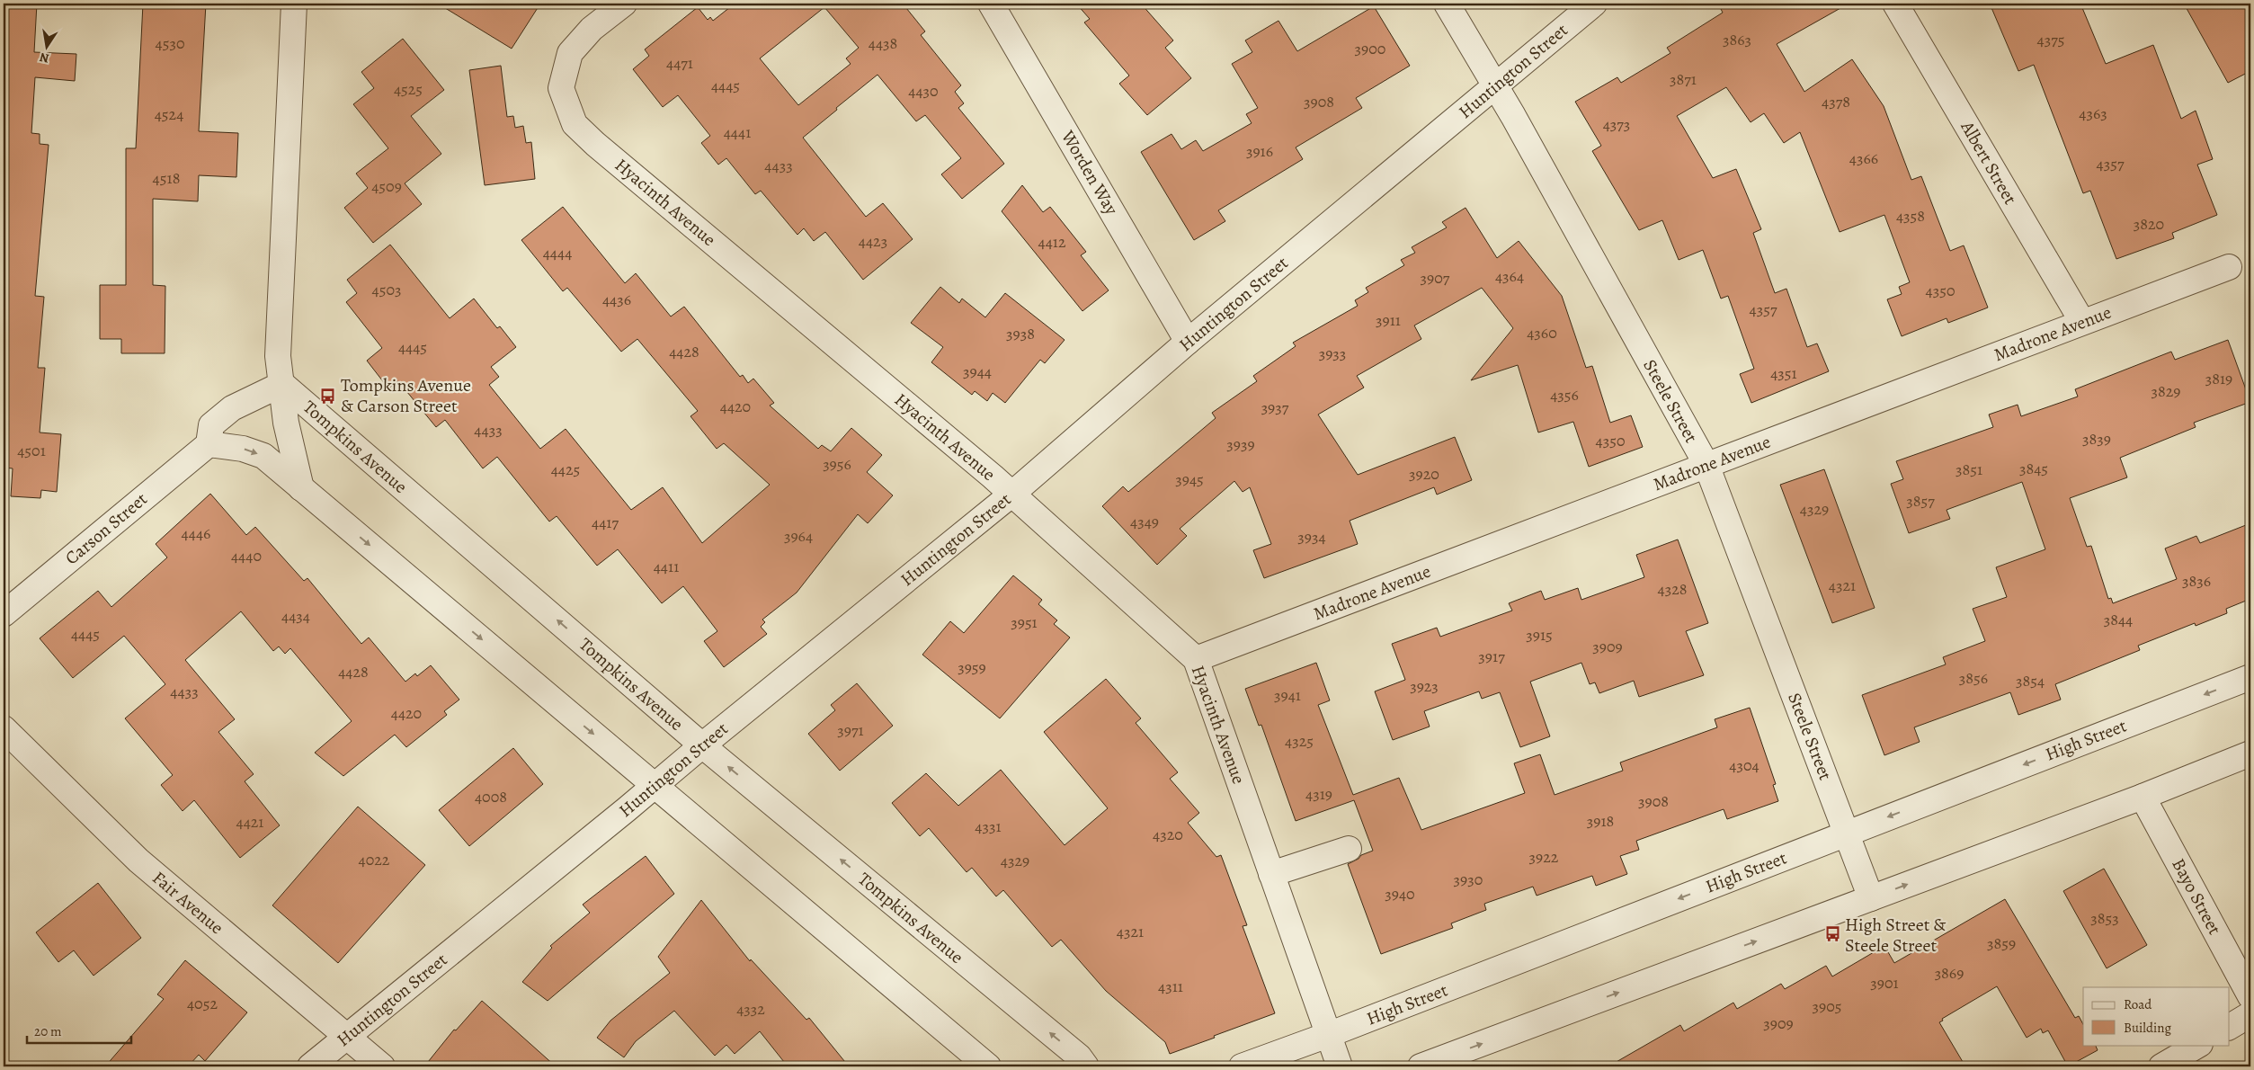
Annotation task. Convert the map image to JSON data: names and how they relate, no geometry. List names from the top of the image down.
{
  "streets": {
    "street": [
      "Huntington Street",
      "Albert Street",
      "Worden Way",
      "Hyacinth Avenue",
      "Madrone Avenue",
      "Steele Street",
      "Tompkins Avenue",
      "Carson Street",
      "High Street",
      "Bayo Street",
      "Fair Avenue"
    ]
  },
  "crossings": [
    ["Huntington Street", "Worden Way"],
    ["Huntington Street", "Hyacinth Avenue"],
    ["Huntington Street", "Steele Street"],
    ["Huntington Street", "Tompkins Avenue"],
    ["Huntington Street", "Fair Avenue"],
    ["Albert Street", "Madrone Avenue"],
    ["Hyacinth Avenue", "Madrone Avenue"],
    ["Hyacinth Avenue", "High Street"],
    ["Madrone Avenue", "Steele Street"],
    ["Steele Street", "High Street"]
  ],
  "places": {
    "bus stop": ["Tompkins Avenue & Carson Street", "High Street & Steele Street"]
  },
  "house_numbers": [
    "3863",
    "4375",
    "4530",
    "4438",
    "3900",
    "4471",
    "3871",
    "4445",
    "4525",
    "4430",
    "3908",
    "4378",
    "4363",
    "4524",
    "4373",
    "4441",
    "3916",
    "4366",
    "4357",
    "4433",
    "4518",
    "4509",
    "4358",
    "3820",
    "4423",
    "4412",
    "4444",
    "4364",
    "3907",
    "4503",
    "4350",
    "4436",
    "4357",
    "3911",
    "4360",
    "3938",
    "4445",
    "4428",
    "3933",
    "3944",
    "4351",
    "3819",
    "3829",
    "4356",
    "4420",
    "3937",
    "4433",
    "3839",
    "4350",
    "3939",
    "4501",
    "3956",
    "3845",
    "4425",
    "3851",
    "3920",
    "3945",
    "3857",
    "4329",
    "4349",
    "4417",
    "4446",
    "3964",
    "3934",
    "4440",
    "4411",
    "3836",
    "4321",
    "4328",
    "4434",
    "3844",
    "3951",
    "4445",
    "3915",
    "3909",
    "3917",
    "3959",
    "4428",
    "3856",
    "3854",
    "3923",
    "4433",
    "3941",
    "4420",
    "3971",
    "4325",
    "4304",
    "4319",
    "4008",
    "3908",
    "3918",
    "4421",
    "4331",
    "4320",
    "3922",
    "4022",
    "4329",
    "3930",
    "3940",
    "3853",
    "4321",
    "3859",
    "3869",
    "3901",
    "4311",
    "4052",
    "3905",
    "4332",
    "3909"
  ],
  "legend": ["Road", "Building"],
  "scale_bar": "20 m",
  "north": "bottom"
}
